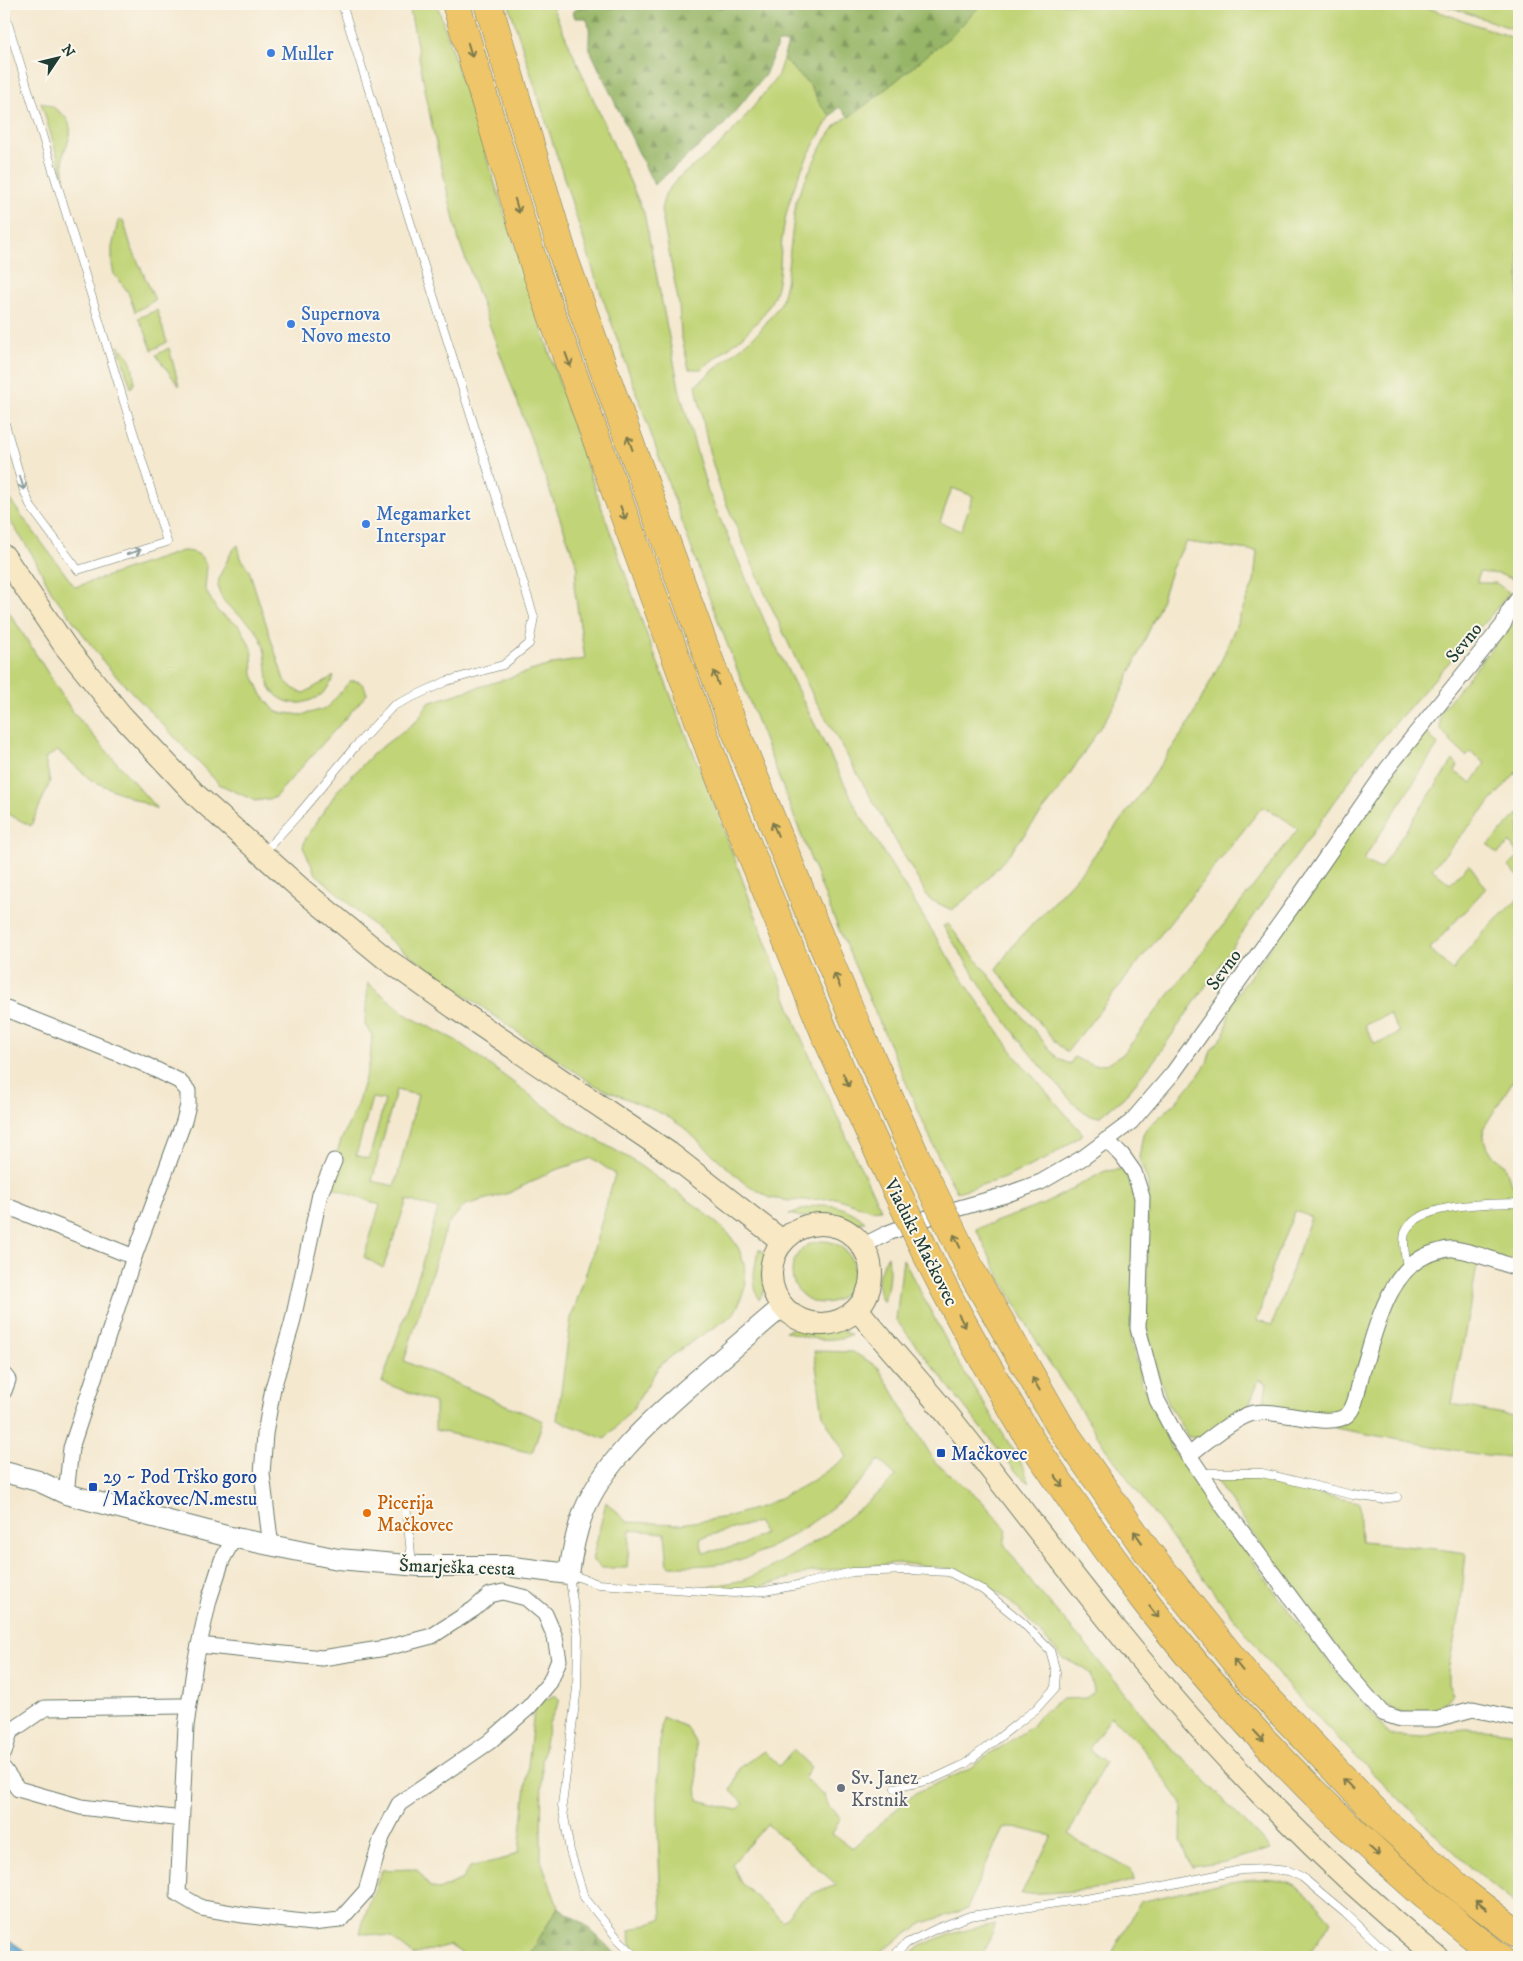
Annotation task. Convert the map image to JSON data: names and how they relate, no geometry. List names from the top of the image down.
{
  "streets": {
    "highway": ["Viadukt Mačkovec"],
    "street": ["Sevno", "Šmarješka cesta"]
  },
  "places": {
    "other": [
      "Muller",
      "Supernova Novo mesto",
      "Megamarket Interspar",
      "Picerija Mačkovec",
      "Sv. Janez Krstnik"
    ],
    "transit": ["Mačkovec", "29 ~ Pod Trško goro / Mačkovec/N.mestu"]
  },
  "north": "top right"
}
